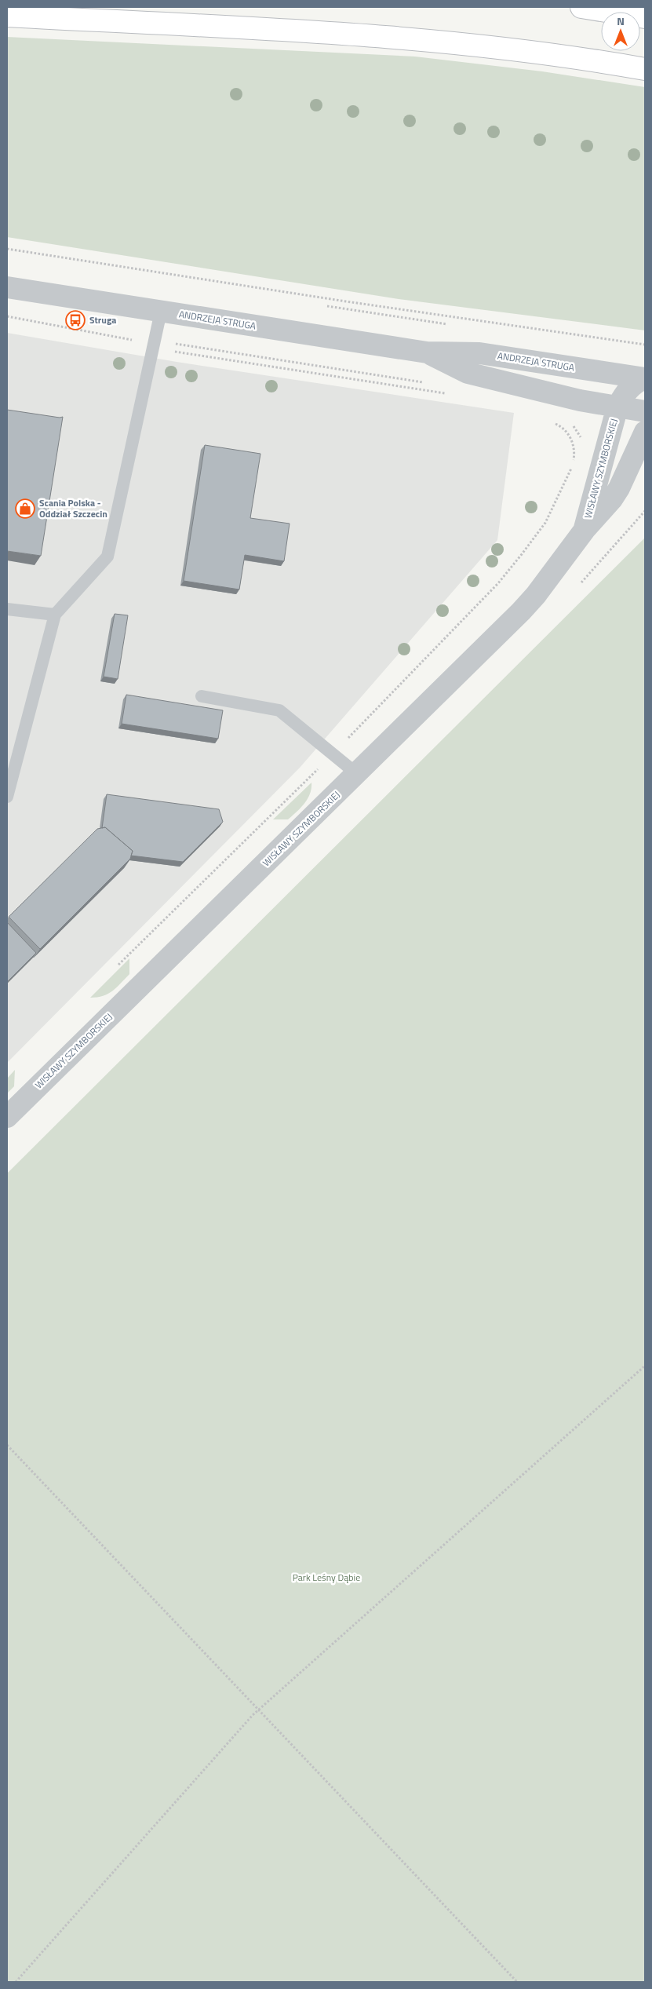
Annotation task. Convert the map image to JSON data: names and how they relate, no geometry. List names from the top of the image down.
{
  "streets": {
    "street": ["ANDRZEJA STRUGA", "WISŁAWY SZYMBORSKIEJ"]
  },
  "crossings": [
    ["ANDRZEJA STRUGA", "WISŁAWY SZYMBORSKIEJ"]
  ],
  "parks": ["Park Leśny Dąbie"],
  "places": {
    "bus stop": ["Struga"],
    "shop": ["Scania Polska - Oddział Szczecin"]
  },
  "north": "top"
}
